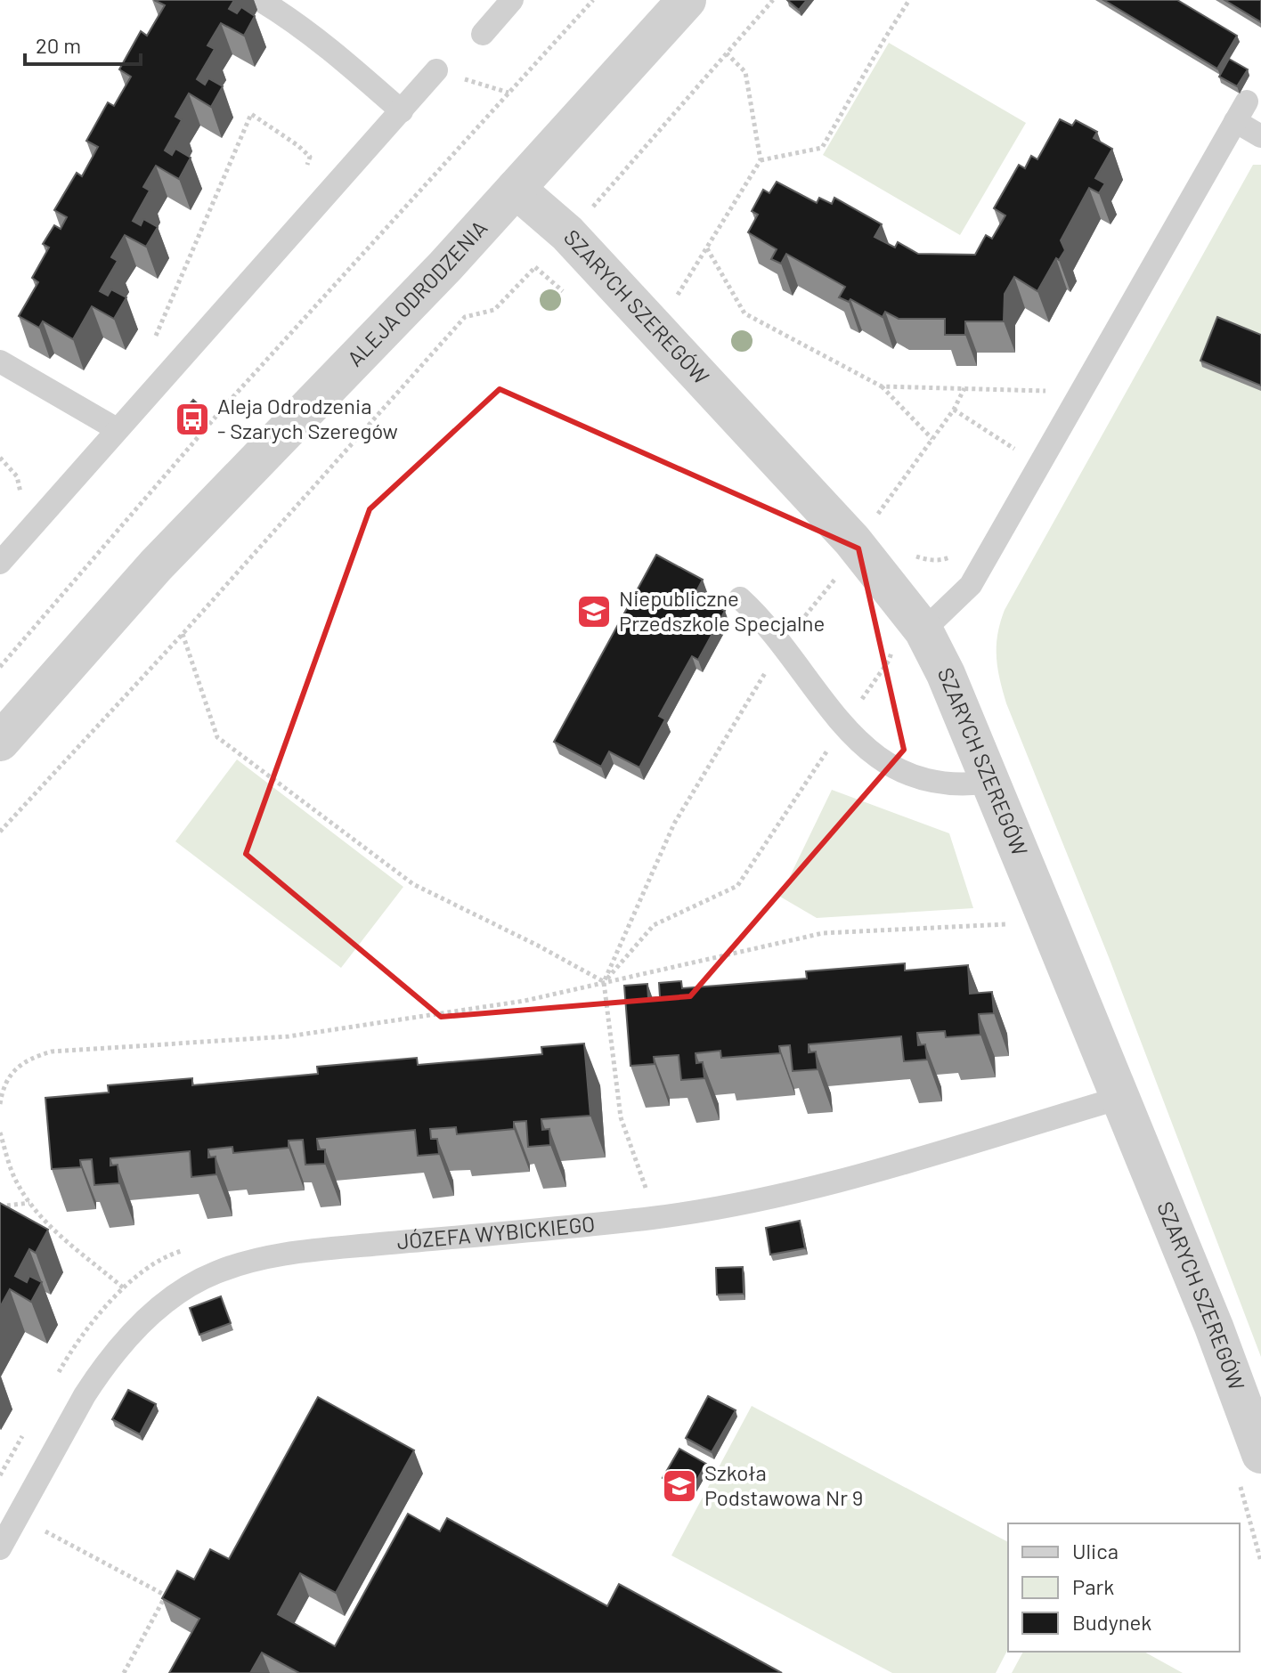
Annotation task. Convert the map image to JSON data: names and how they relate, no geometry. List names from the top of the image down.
{
  "streets": {
    "street": ["ALEJA ODRODZENIA", "SZARYCH SZEREGÓW"],
    "lane": ["JÓZEFA WYBICKIEGO"]
  },
  "crossings": [
    ["ALEJA ODRODZENIA", "SZARYCH SZEREGÓW"],
    ["SZARYCH SZEREGÓW", "JÓZEFA WYBICKIEGO"]
  ],
  "places": {
    "bus stop": ["Aleja Odrodzenia - Szarych Szeregów"],
    "school or university": ["Niepubliczne Przedszkole Specjalne", "Szkoła Podstawowa Nr 9"]
  },
  "legend": ["Ulica", "Park", "Budynek"],
  "scale_bar": "20 m"
}
